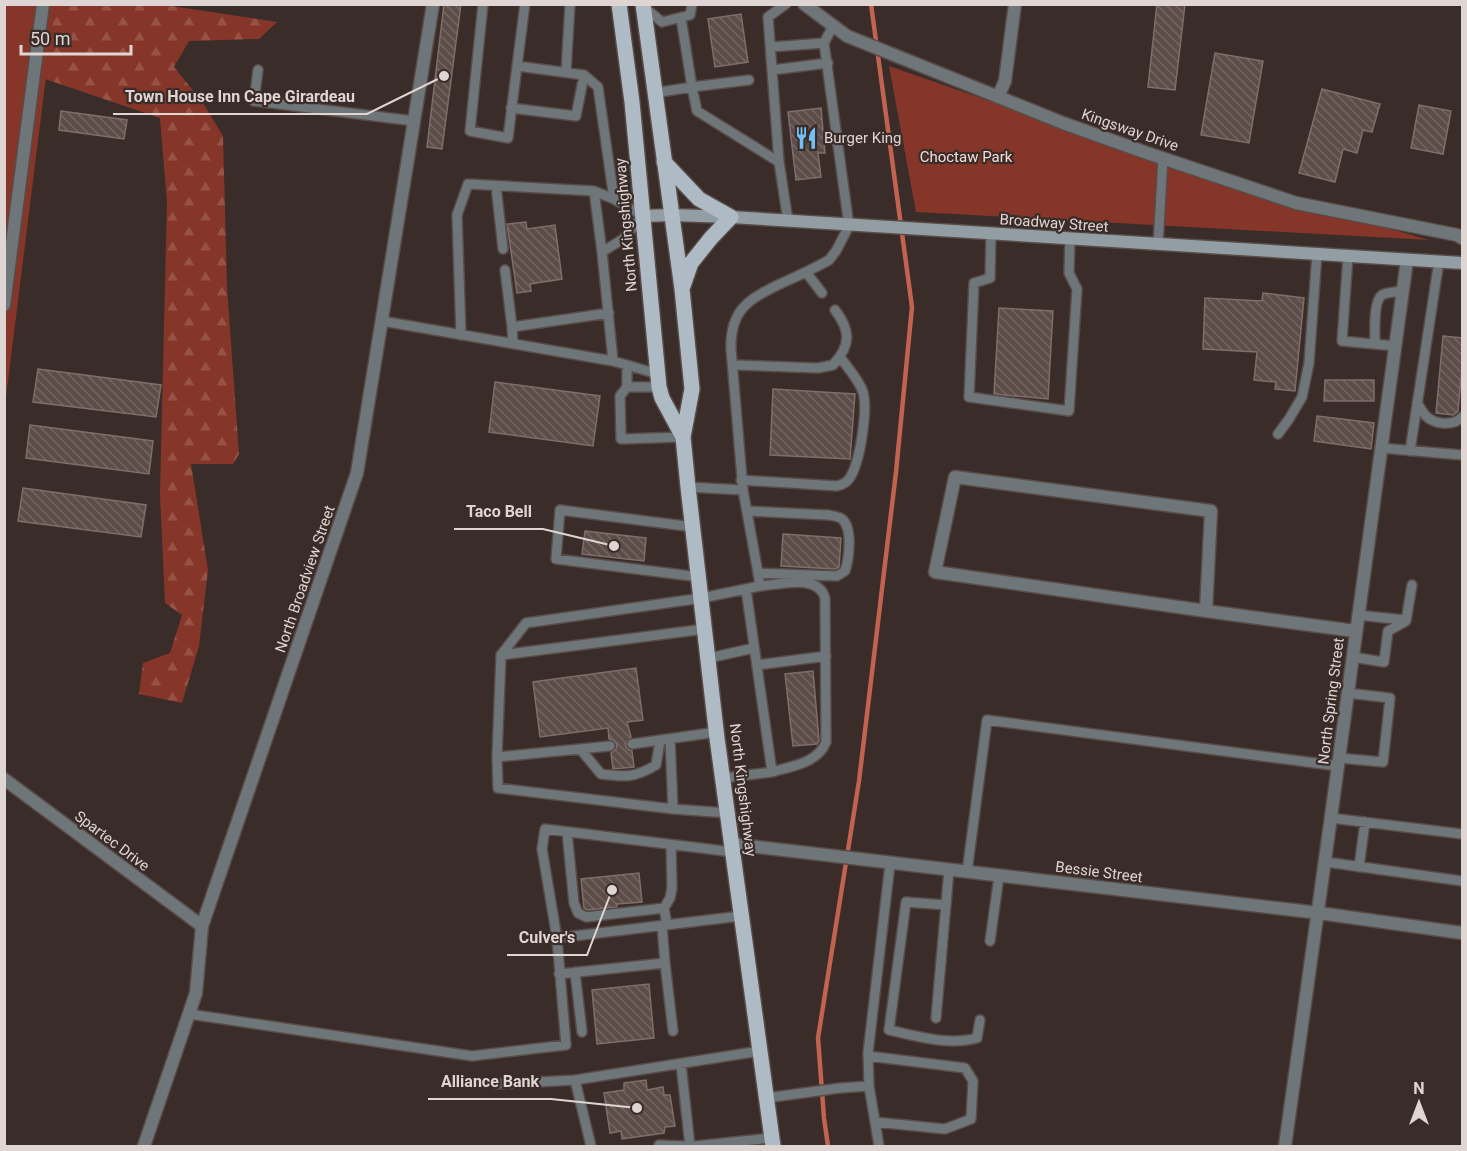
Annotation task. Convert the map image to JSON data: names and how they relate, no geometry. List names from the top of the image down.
{
  "streets": {
    "main road": ["Broadway Street", "North Kingshighway"],
    "street": [
      "Kingsway Drive",
      "North Broadview Street",
      "North Spring Street",
      "Spartec Drive",
      "Bessie Street"
    ]
  },
  "crossings": [
    ["Broadway Street", "North Kingshighway"],
    ["Broadway Street", "North Spring Street"],
    ["North Kingshighway", "Bessie Street"],
    ["North Broadview Street", "Spartec Drive"],
    ["North Spring Street", "Bessie Street"]
  ],
  "parks": ["Choctaw Park"],
  "places": {
    "other": [
      "Town House Inn Cape Girardeau",
      "Taco Bell",
      "Culver's",
      "Alliance Bank"
    ],
    "restaurant": ["Burger King"]
  },
  "scale_bar": "50 m",
  "north": "top"
}
